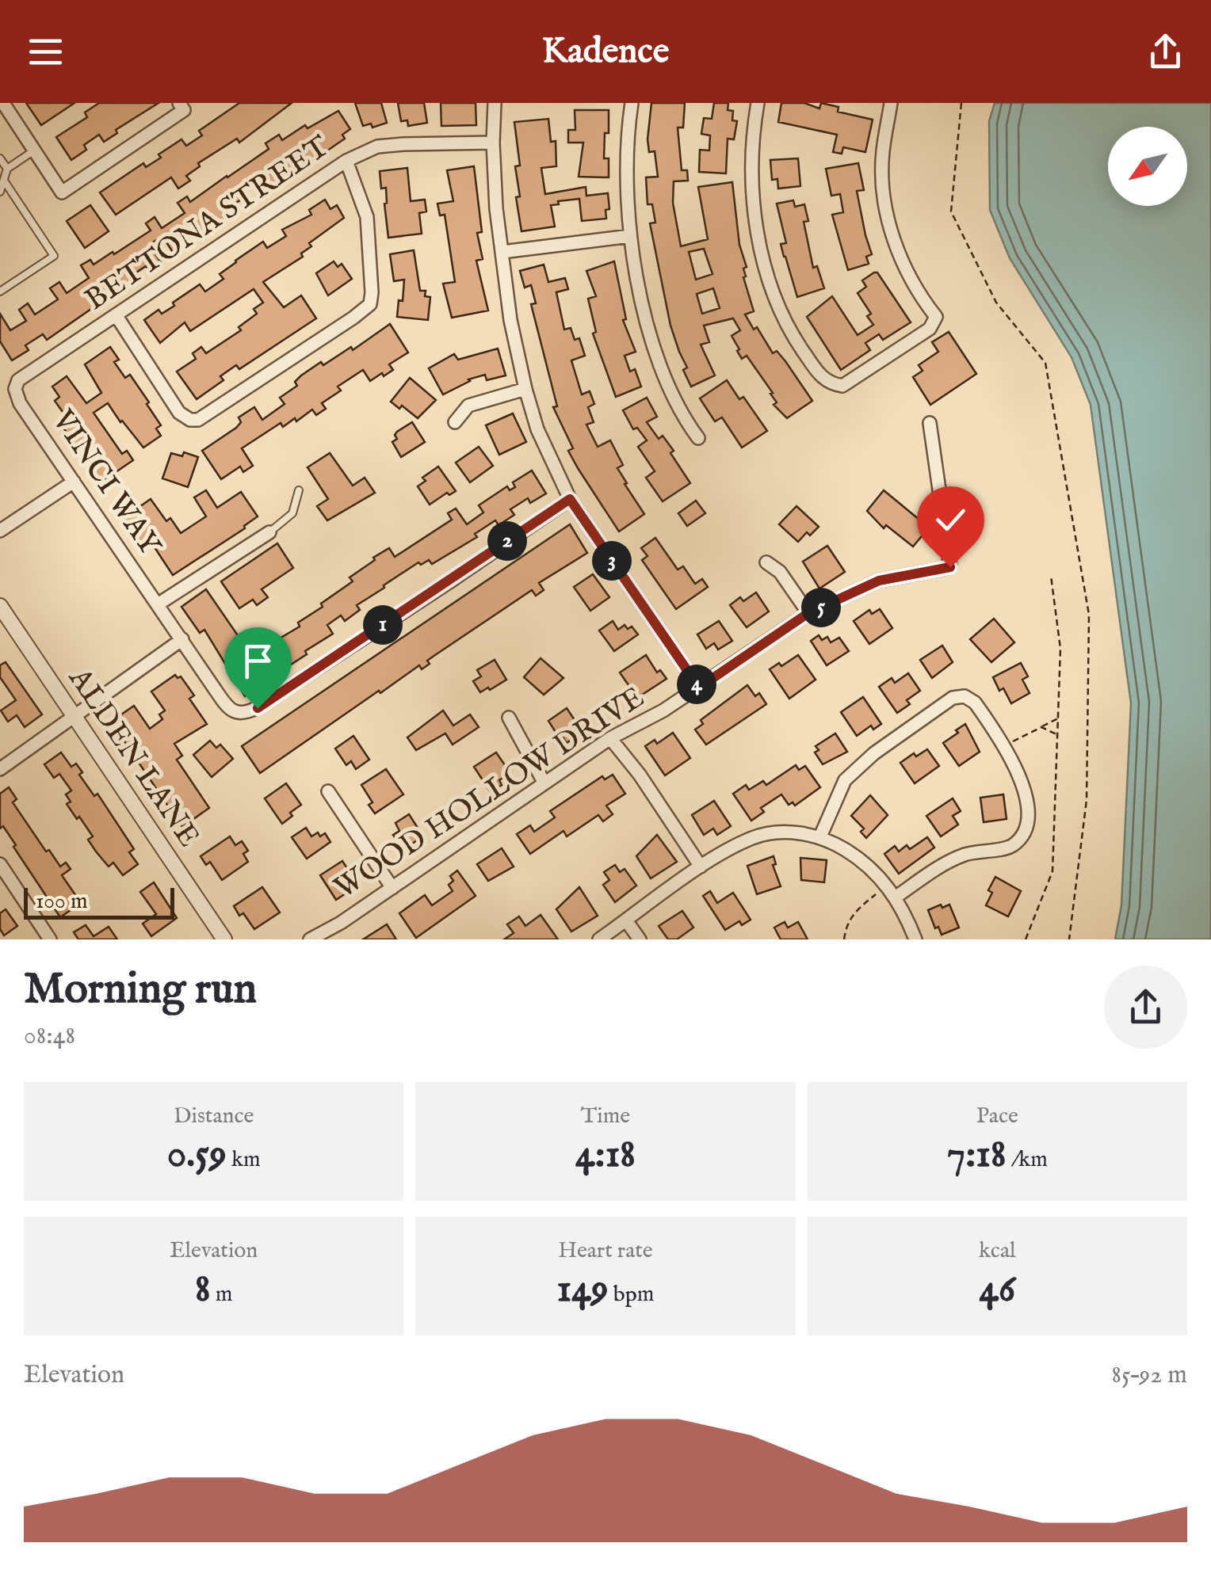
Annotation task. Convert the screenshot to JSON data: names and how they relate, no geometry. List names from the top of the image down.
{
  "streets": {
    "street": [
      "BETTONA STREET",
      "VINCI WAY",
      "ALDEN LANE",
      "WOOD HOLLOW DRIVE"
    ]
  },
  "crossings": [
    ["BETTONA STREET", "VINCI WAY"]
  ],
  "scale_bar": "100 m",
  "north": "bottom left",
  "page": {
    "header": "Kadence",
    "pins": [
      "2",
      "3",
      "5",
      "1",
      "4"
    ],
    "scale": "100 m",
    "heading": ["Morning run", "08:48"],
    "stats": [
      ["Distance", "0.59 km"],
      ["Time", "4:18"],
      ["Pace", "7:18 /km"],
      ["Elevation", "8 m"],
      ["Heart rate", "149 bpm"],
      ["kcal", "46"]
    ],
    "chart": ["Elevation", "85–92 m"]
  }
}
